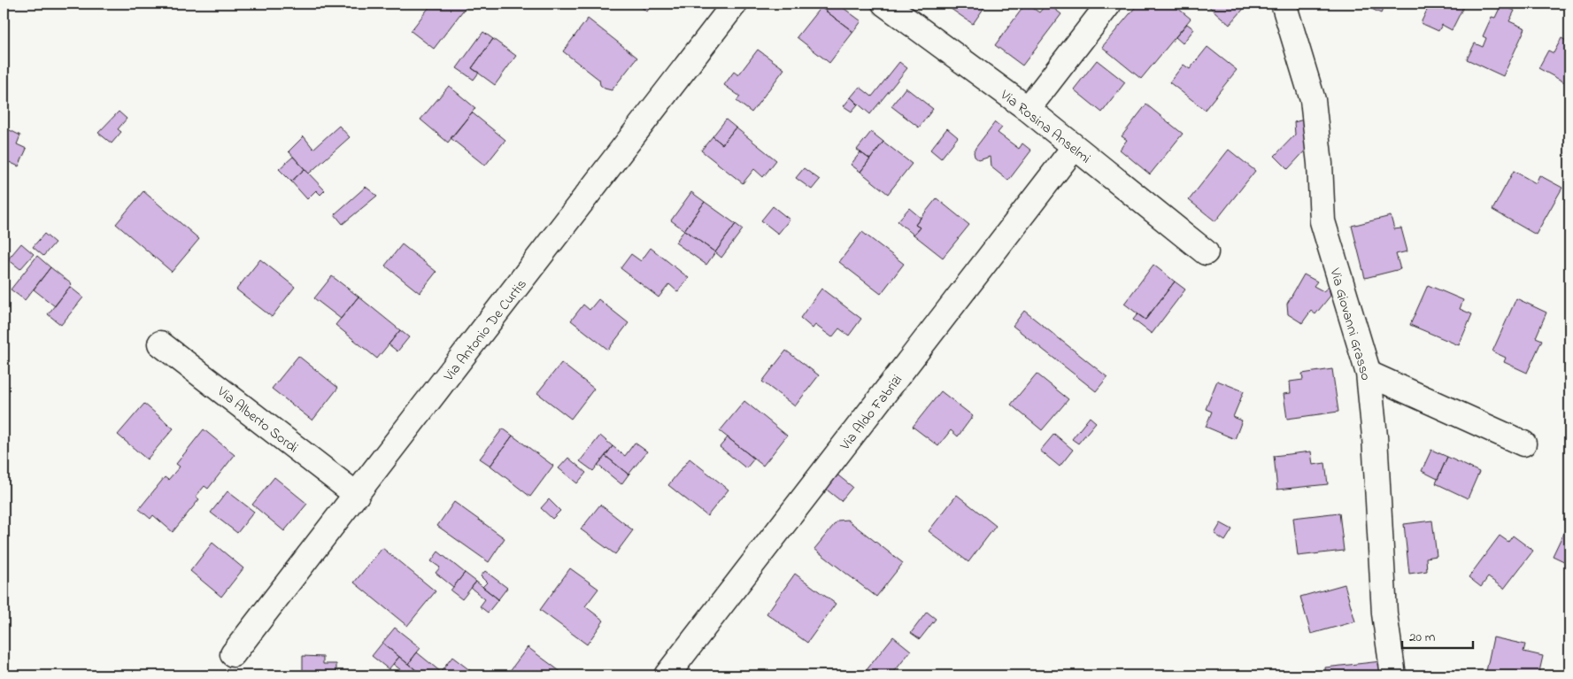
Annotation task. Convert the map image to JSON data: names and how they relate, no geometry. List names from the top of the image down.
{
  "streets": {
    "street": [
      "Via Rosina Anselmi",
      "Via Giovanni Grasso",
      "Via Antonio De Curtis",
      "Via Aldo Fabrizi",
      "Via Alberto Sordi"
    ]
  },
  "crossings": [
    ["Via Rosina Anselmi", "Via Aldo Fabrizi"],
    ["Via Antonio De Curtis", "Via Alberto Sordi"]
  ],
  "scale_bar": "20 m"
}
